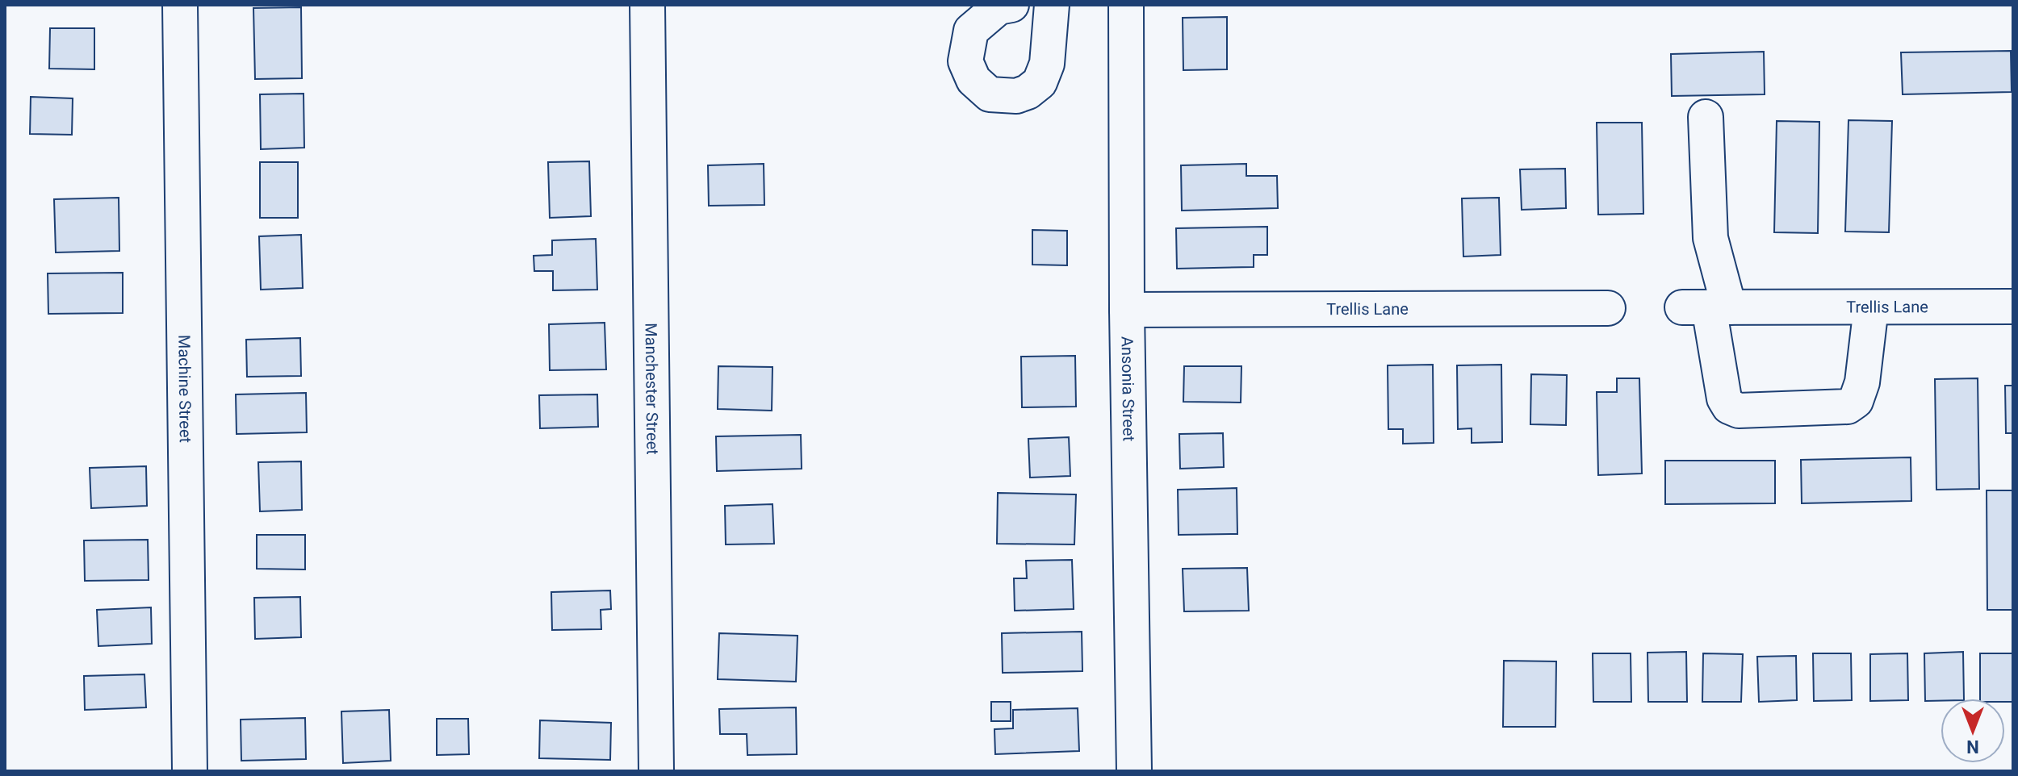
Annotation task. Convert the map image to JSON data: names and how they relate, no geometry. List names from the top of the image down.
{
  "streets": {
    "street": [
      "Trellis Lane",
      "Machine Street",
      "Manchester Street",
      "Ansonia Street"
    ]
  },
  "crossings": [
    ["Trellis Lane", "Ansonia Street"]
  ],
  "north": "bottom"
}
